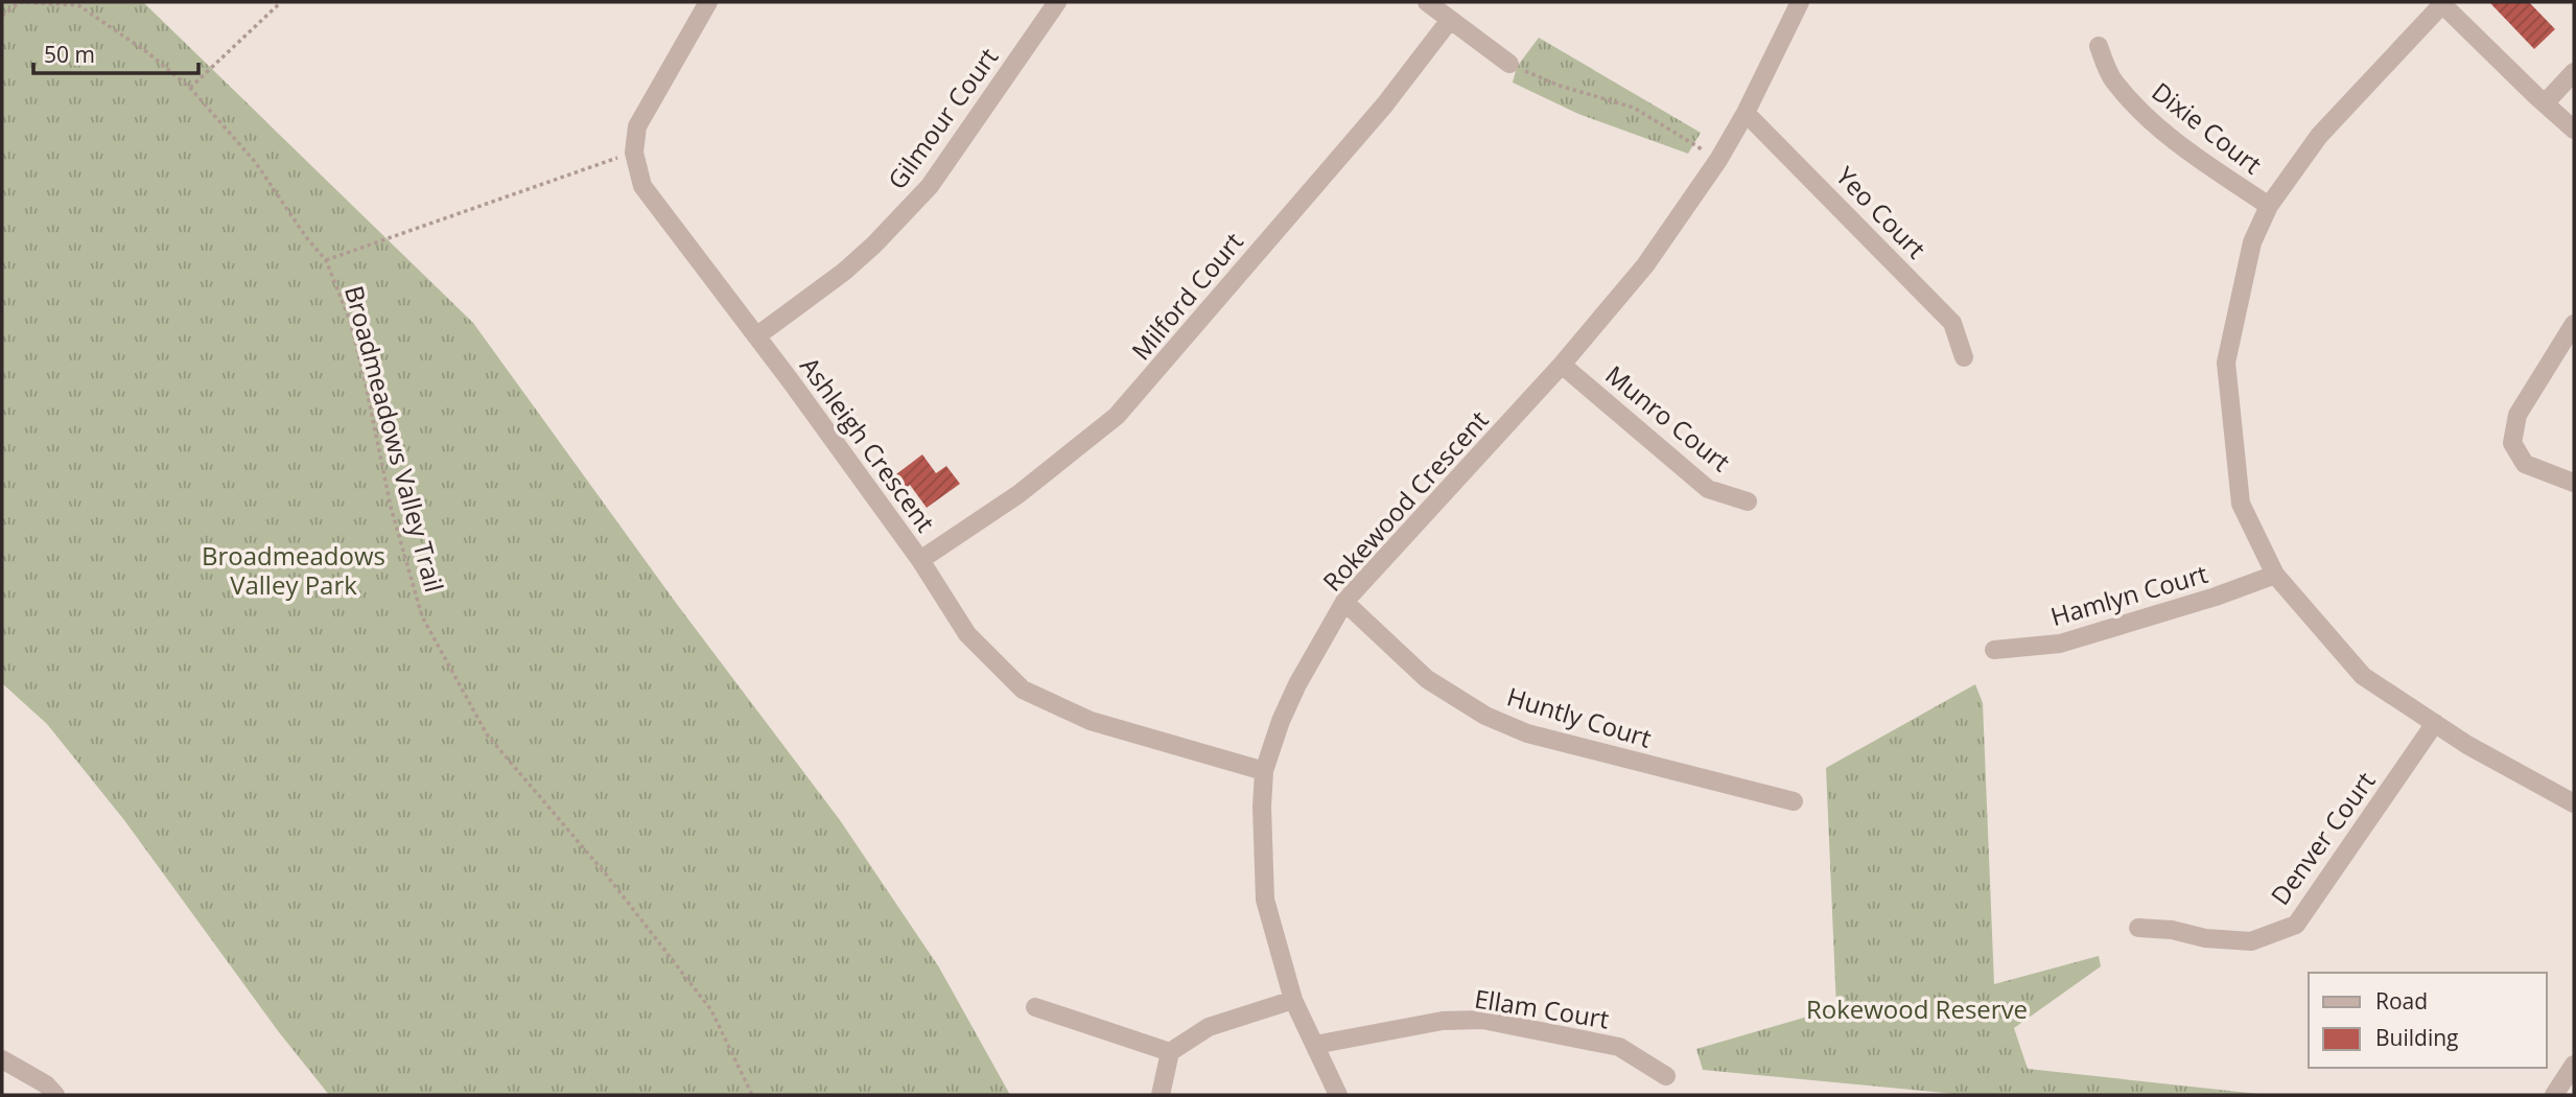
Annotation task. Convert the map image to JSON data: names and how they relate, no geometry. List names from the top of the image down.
{
  "streets": {
    "street": [
      "Gilmour Court",
      "Dixie Court",
      "Yeo Court",
      "Milford Court",
      "Munro Court",
      "Ashleigh Crescent",
      "Rokewood Crescent",
      "Hamlyn Court",
      "Huntly Court",
      "Denver Court",
      "Ellam Court"
    ],
    "path": ["Broadmeadows Valley Trail"]
  },
  "crossings": [
    ["Gilmour Court", "Ashleigh Crescent"],
    ["Yeo Court", "Rokewood Crescent"],
    ["Milford Court", "Ashleigh Crescent"],
    ["Munro Court", "Rokewood Crescent"],
    ["Ashleigh Crescent", "Rokewood Crescent"],
    ["Rokewood Crescent", "Huntly Court"],
    ["Rokewood Crescent", "Ellam Court"]
  ],
  "parks": ["Broadmeadows Valley Park", "Rokewood Reserve"],
  "legend": ["Road", "Building"],
  "scale_bar": "50 m"
}
